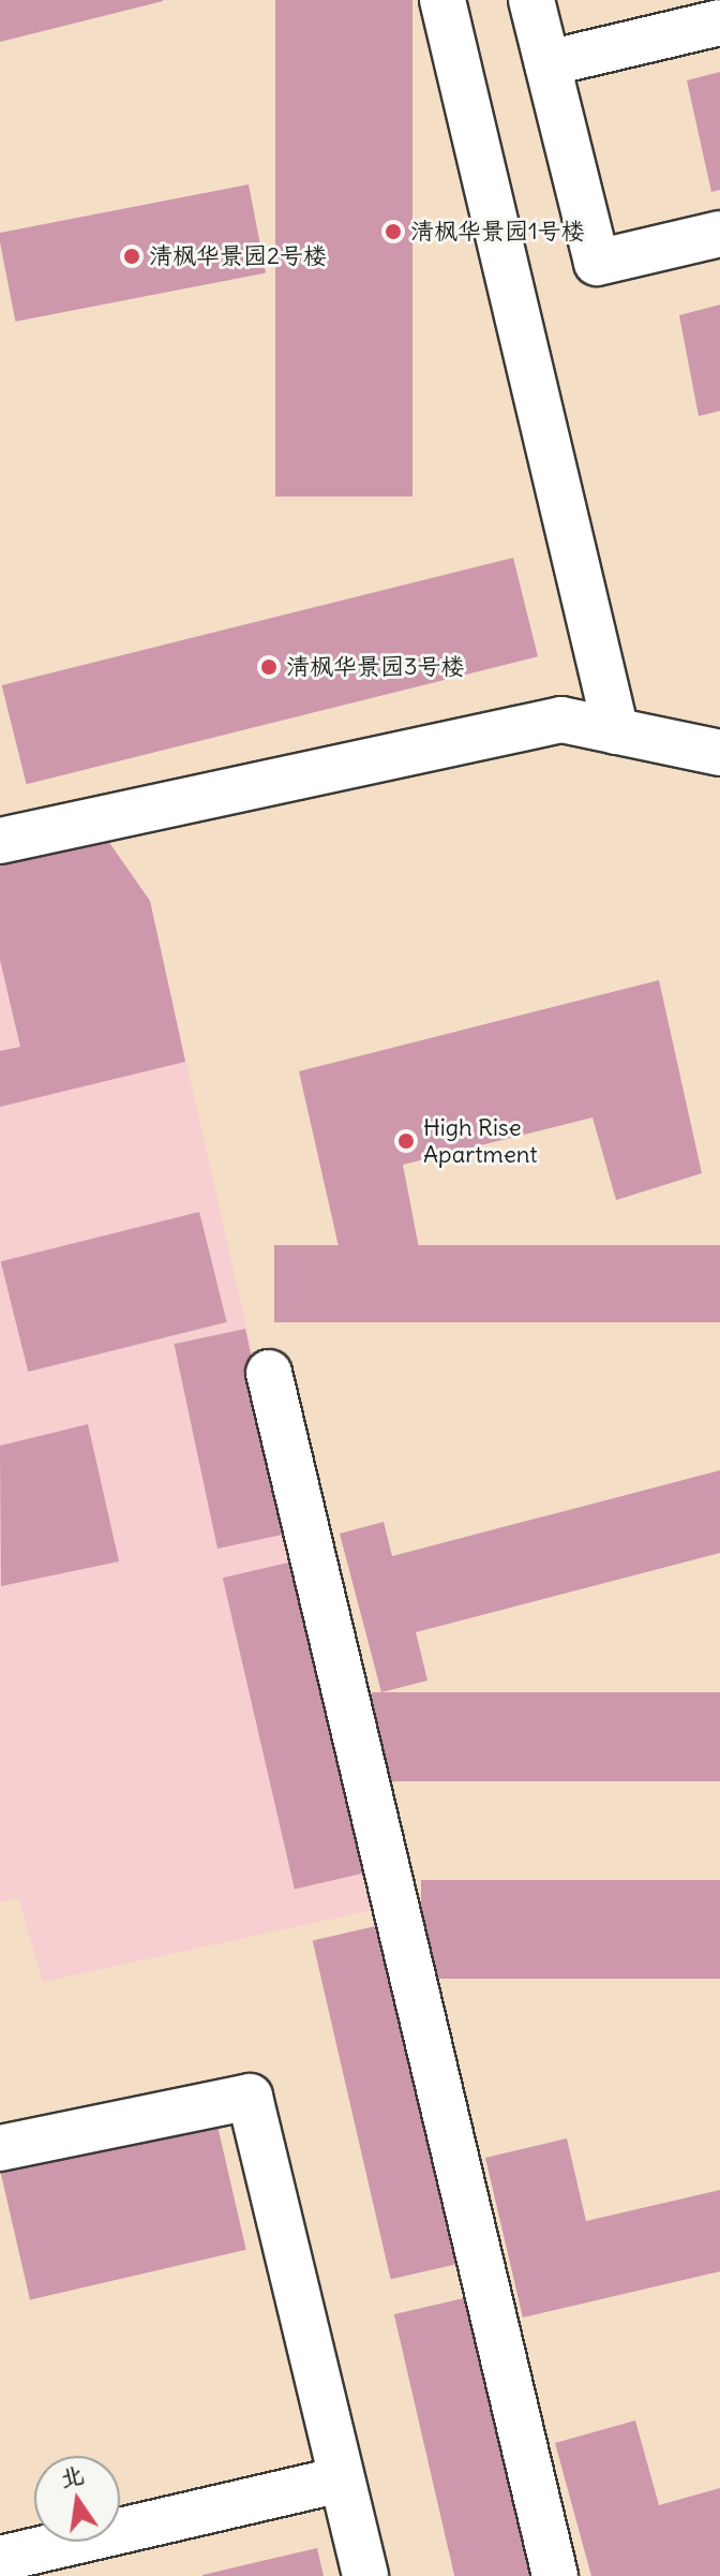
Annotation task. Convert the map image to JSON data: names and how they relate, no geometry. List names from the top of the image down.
{
  "places": [
    "清枫华景园1号楼",
    "清枫华景园2号楼",
    "清枫华景园3号楼",
    "High Rise Apartment"
  ],
  "north": "top"
}
